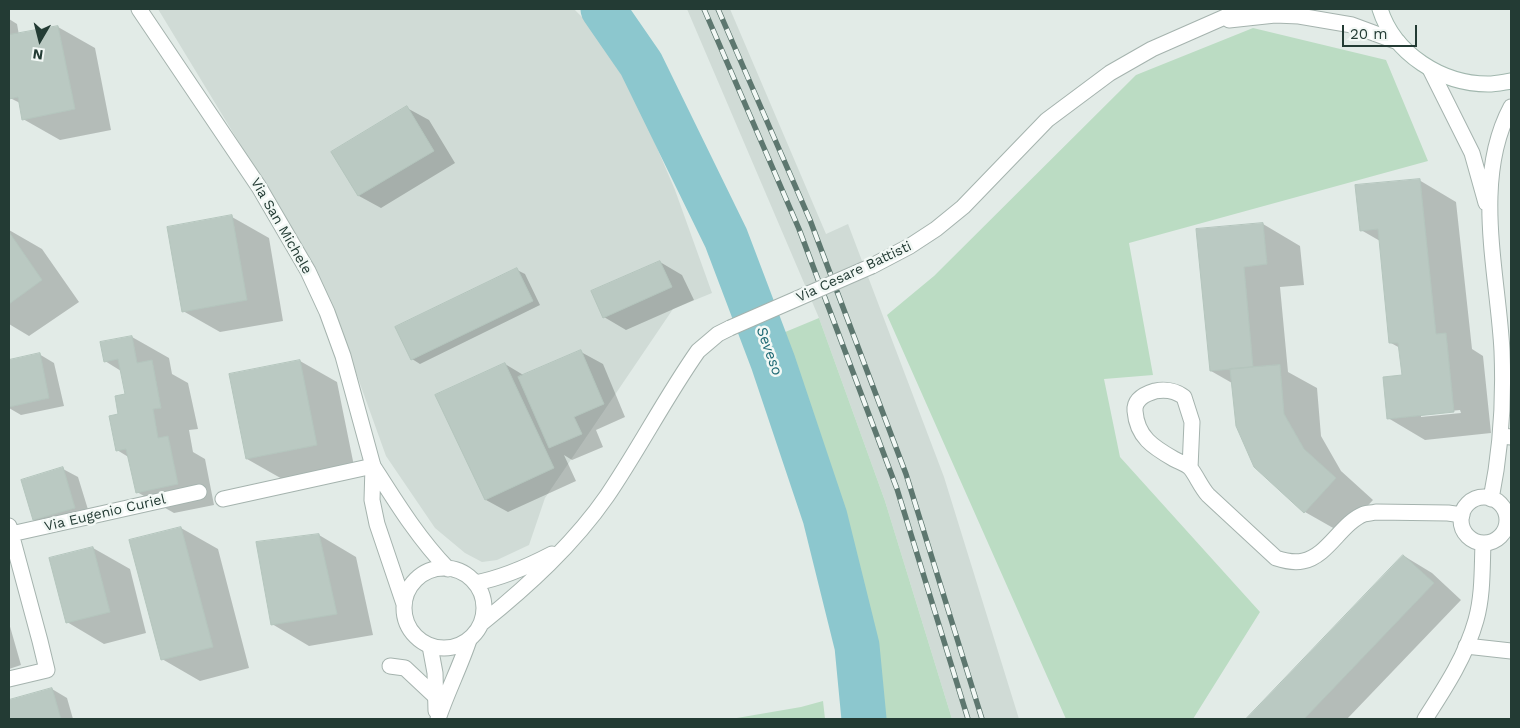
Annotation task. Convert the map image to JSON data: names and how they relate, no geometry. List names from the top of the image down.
{
  "streets": {
    "street": ["Via San Michele", "Via Cesare Battisti", "Via Eugenio Curiel"]
  },
  "crossings": [
    ["Via San Michele", "Via Cesare Battisti"]
  ],
  "water": ["Seveso"],
  "scale_bar": "20 m",
  "north": "bottom"
}
